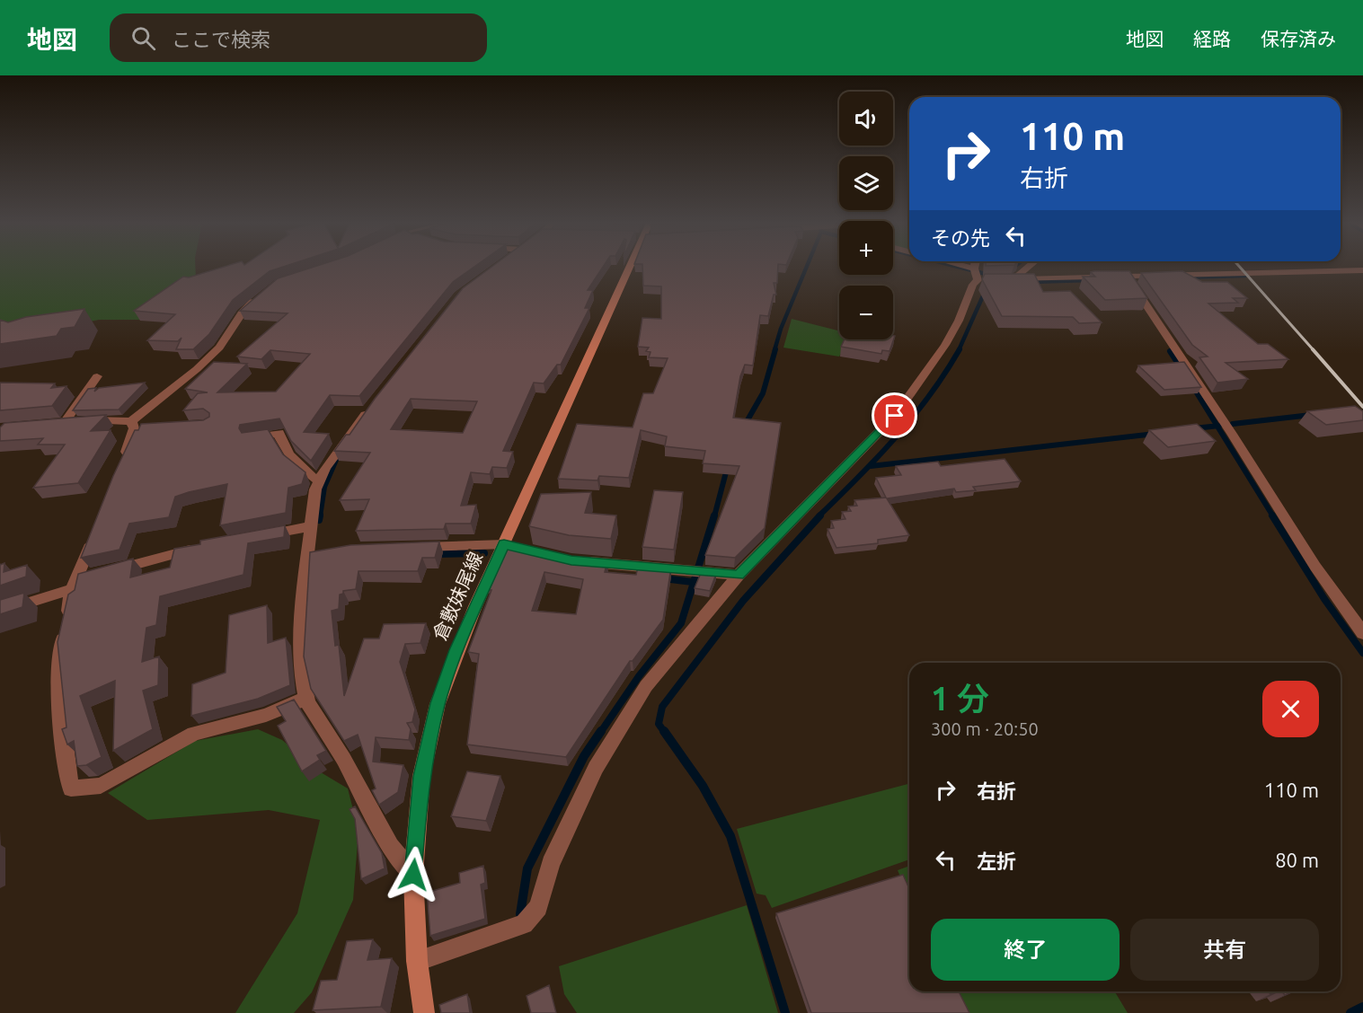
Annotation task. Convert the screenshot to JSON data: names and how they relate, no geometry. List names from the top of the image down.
{
  "streets": {
    "main road": ["倉敷妹尾線"]
  },
  "page": {
    "header": "地図",
    "search": "ここで検索",
    "nav": ["地図", "経路", "保存済み"],
    "map_buttons": ["+", "−"],
    "turn": ["110 m", "右折"],
    "then": "その先",
    "heading": ["1 分", "300 m · 20:50"],
    "list": [
      {
        "name": "右折",
        "value": "110 m"
      },
      {
        "name": "左折",
        "value": "80 m"
      }
    ],
    "buttons": ["終了", "共有"]
  }
}
